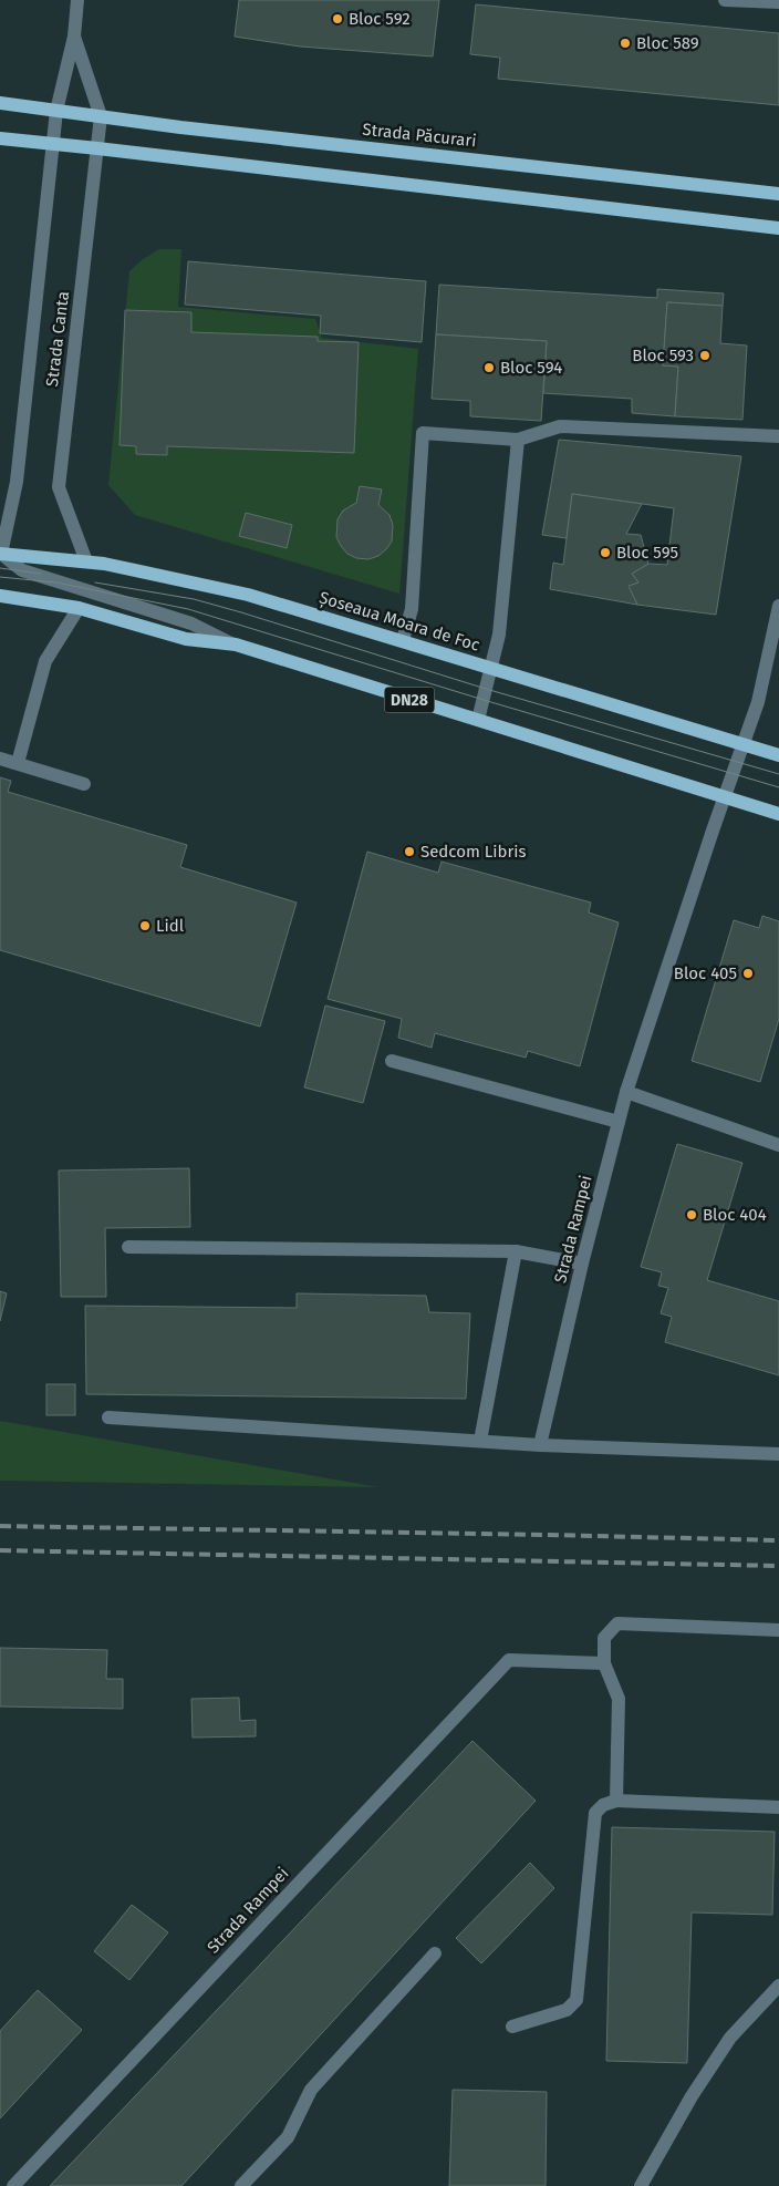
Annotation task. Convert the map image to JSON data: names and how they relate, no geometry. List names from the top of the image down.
{
  "streets": {
    "main road": ["Strada Păcurari", "Șoseaua Moara de Foc", "DN28"],
    "street": ["Strada Canta", "Strada Rampei"]
  },
  "crossings": [
    ["Strada Păcurari", "Strada Canta"],
    ["Strada Canta", "Șoseaua Moara de Foc"],
    ["Șoseaua Moara de Foc", "Strada Rampei"],
    ["DN28", "Strada Rampei"]
  ],
  "places": [
    "Bloc 592",
    "Bloc 589",
    "Bloc 593",
    "Bloc 594",
    "Bloc 595",
    "Sedcom Libris",
    "Lidl",
    "Bloc 405",
    "Bloc 404"
  ]
}
